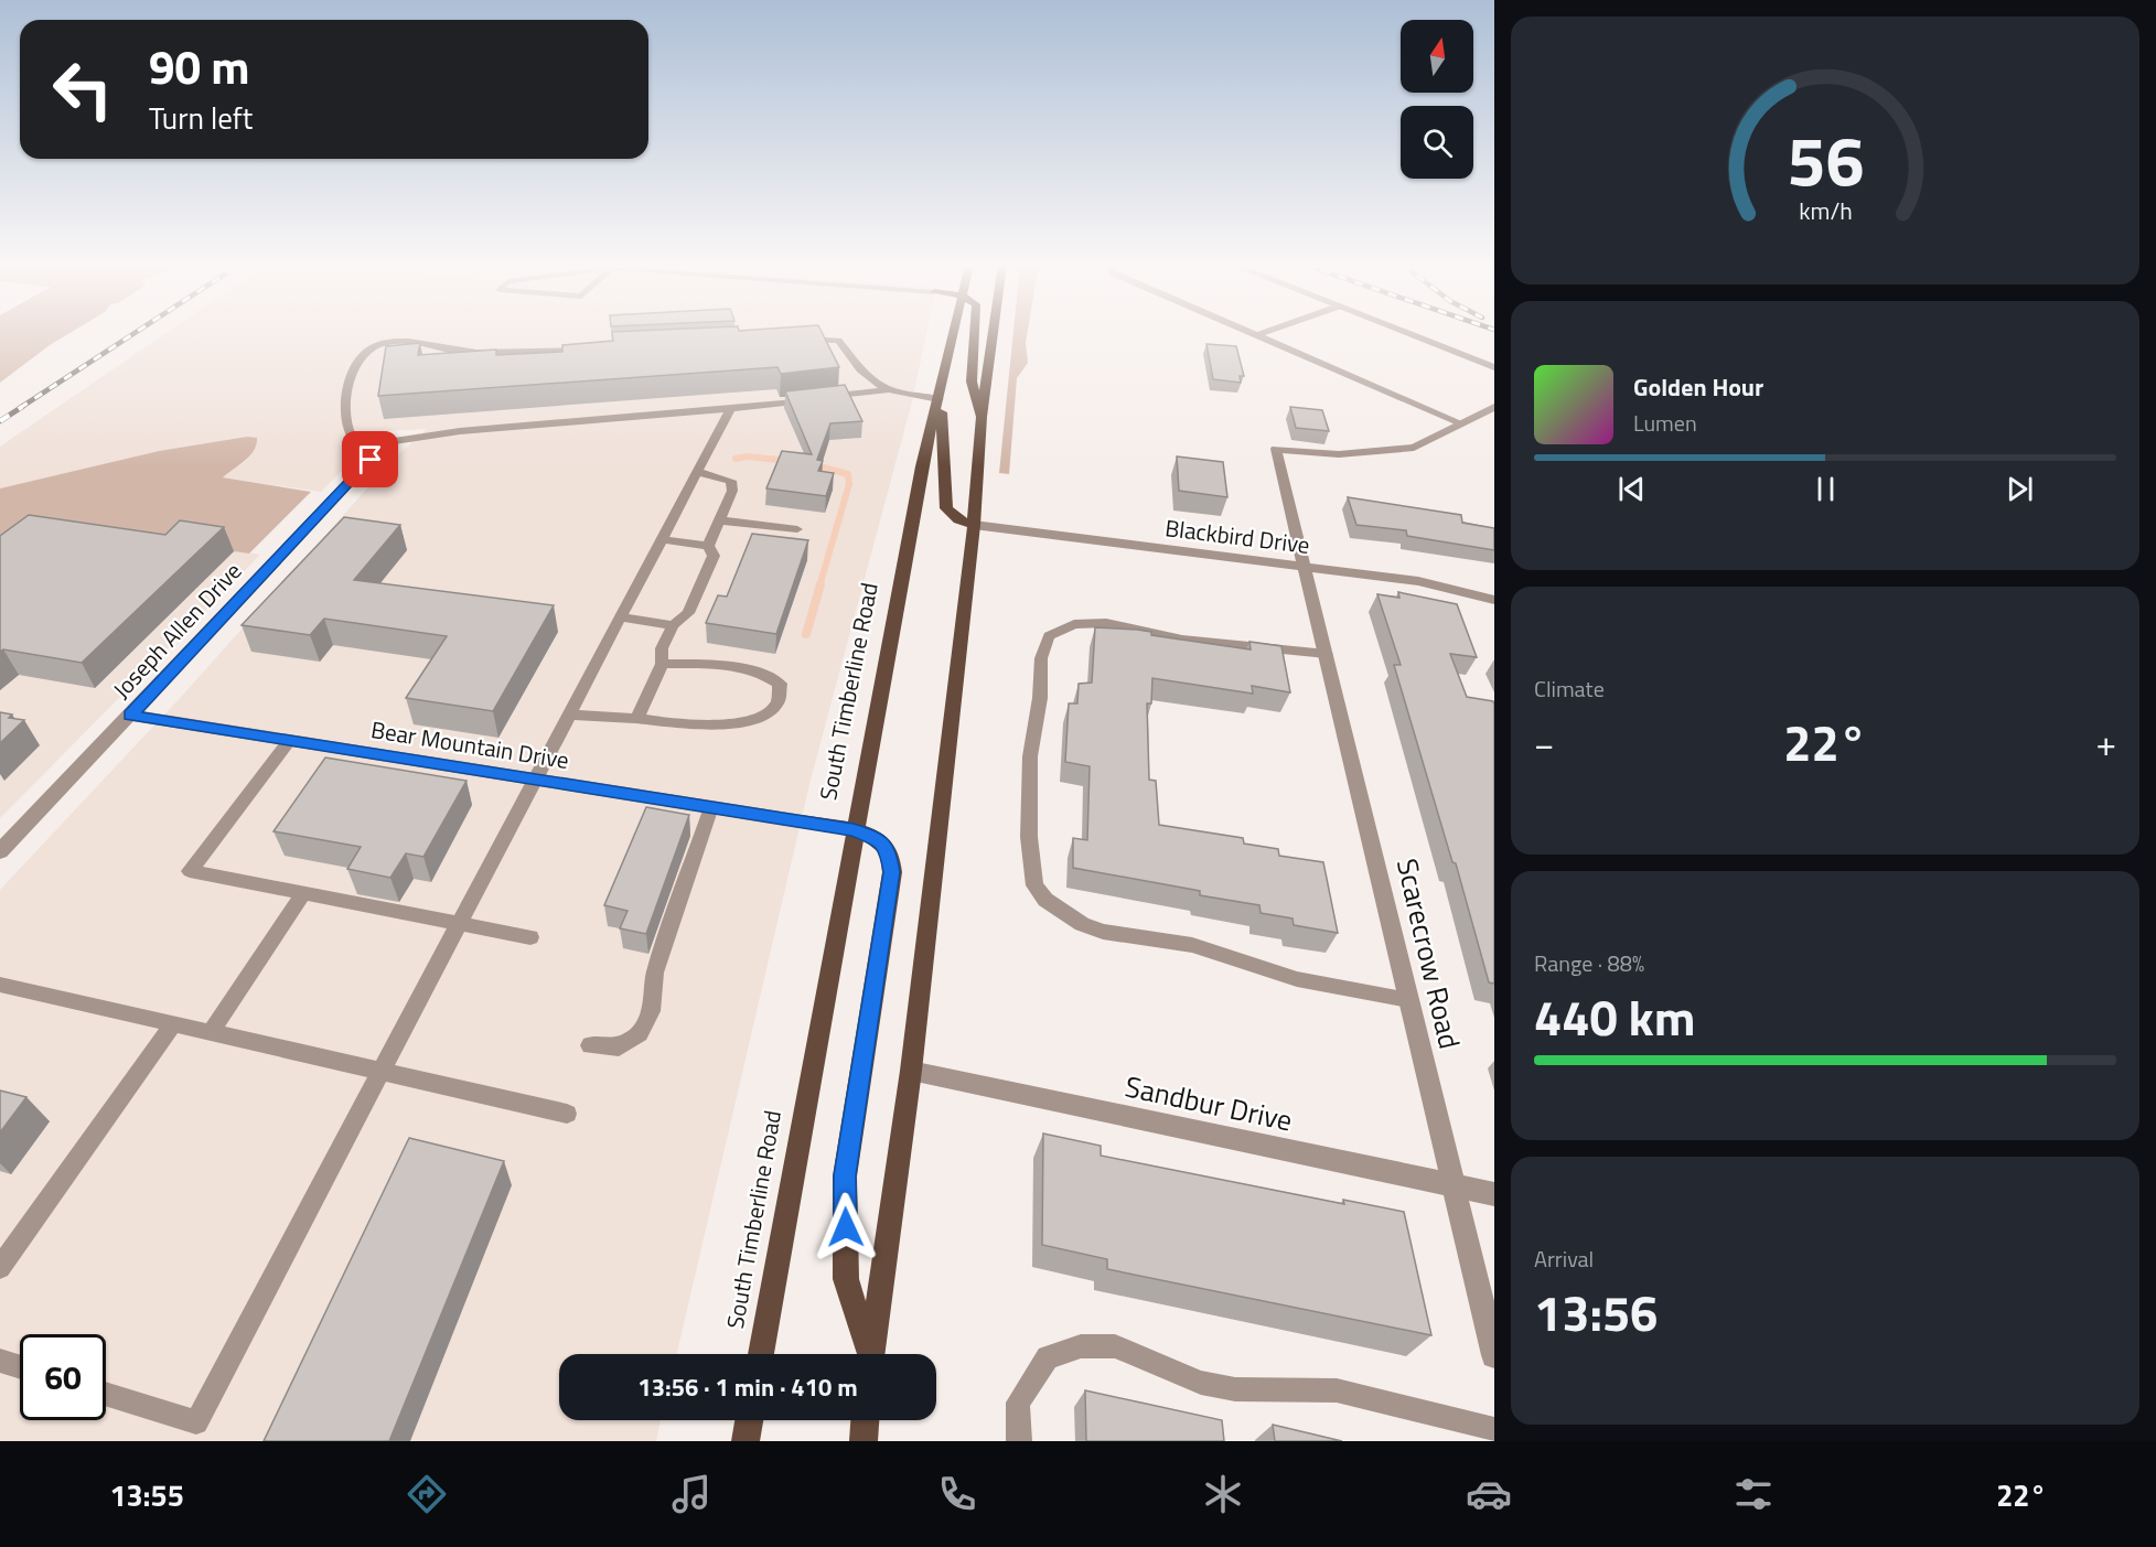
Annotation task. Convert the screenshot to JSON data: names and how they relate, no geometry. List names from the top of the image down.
{
  "streets": {
    "main road": ["South Timberline Road"],
    "street": [
      "Blackbird Drive",
      "Joseph Allen Drive",
      "Bear Mountain Drive",
      "Scarecrow Road",
      "Sandbur Drive"
    ]
  },
  "crossings": [
    ["Blackbird Drive", "Scarecrow Road"],
    ["Joseph Allen Drive", "Bear Mountain Drive"],
    ["Scarecrow Road", "Sandbur Drive"]
  ],
  "north": "top",
  "page": {
    "turn": ["90 m", "Turn left"],
    "song": ["Golden Hour", "Lumen"],
    "tile": [
      "Climate",
      ["Range · 88%", "440 km"],
      ["Arrival", "13:56"]
    ],
    "heat": ["−", "22°", "+"],
    "limit": "60",
    "trip": "13:56 · 1 min · 410 m",
    "tabs": ["13:55", "22°"],
    "gauge": ["56", "km/h"]
  }
}
